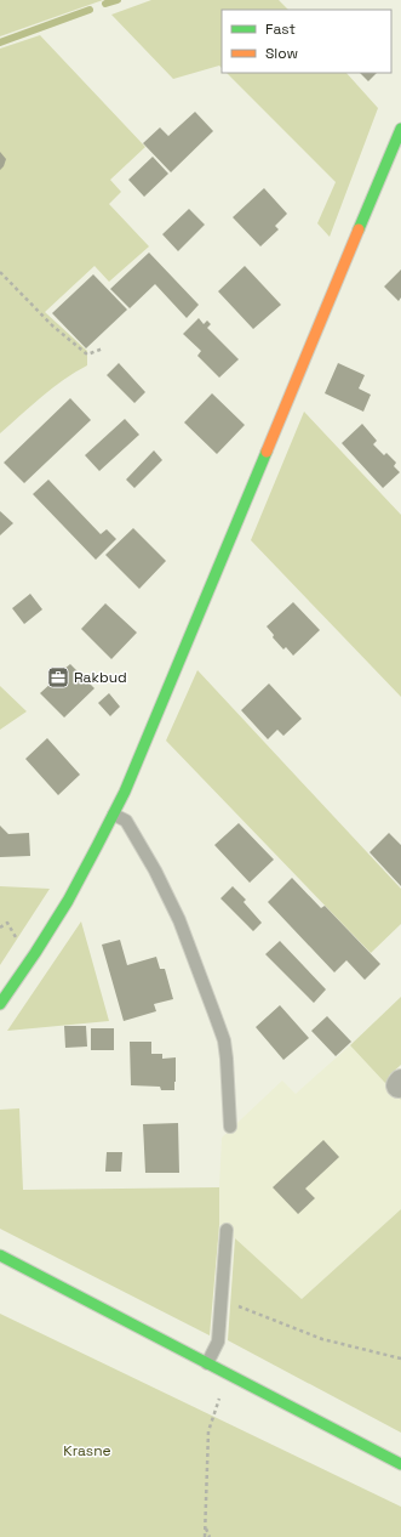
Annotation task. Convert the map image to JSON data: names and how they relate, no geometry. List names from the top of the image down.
{
  "parks": ["Krasne"],
  "places": {
    "office": ["Rakbud"]
  },
  "legend": ["Fast", "Slow"]
}
